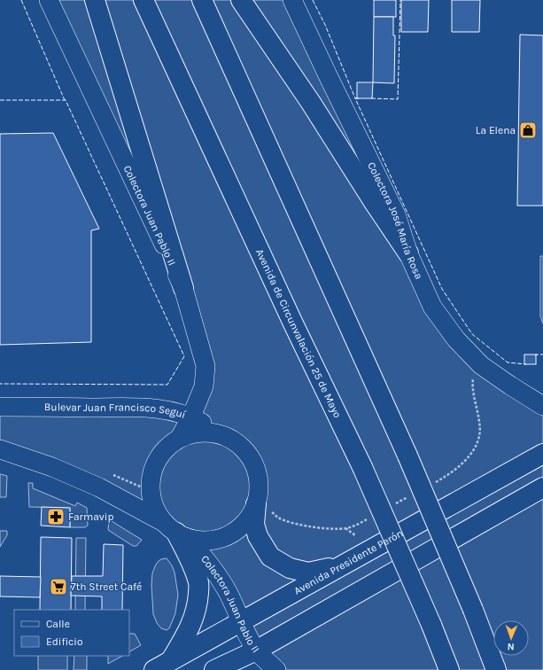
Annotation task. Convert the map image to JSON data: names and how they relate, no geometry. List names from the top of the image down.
{
  "streets": {
    "main road": [
      "Colectora Juan Pablo II",
      "Colectora José María Rosa",
      "Avenida de Circunvalación 25 de Mayo",
      "Bulevar Juan Francisco Seguí",
      "Avenida Presidente Perón"
    ]
  },
  "crossings": [
    ["Colectora Juan Pablo II", "Bulevar Juan Francisco Seguí"],
    ["Colectora Juan Pablo II", "Avenida Presidente Perón"]
  ],
  "places": {
    "shop": ["La Elena"],
    "pharmacy": ["Farmavip"],
    "supermarket": ["7th Street Café"]
  },
  "legend": ["Calle", "Edificio"],
  "north": "bottom"
}
